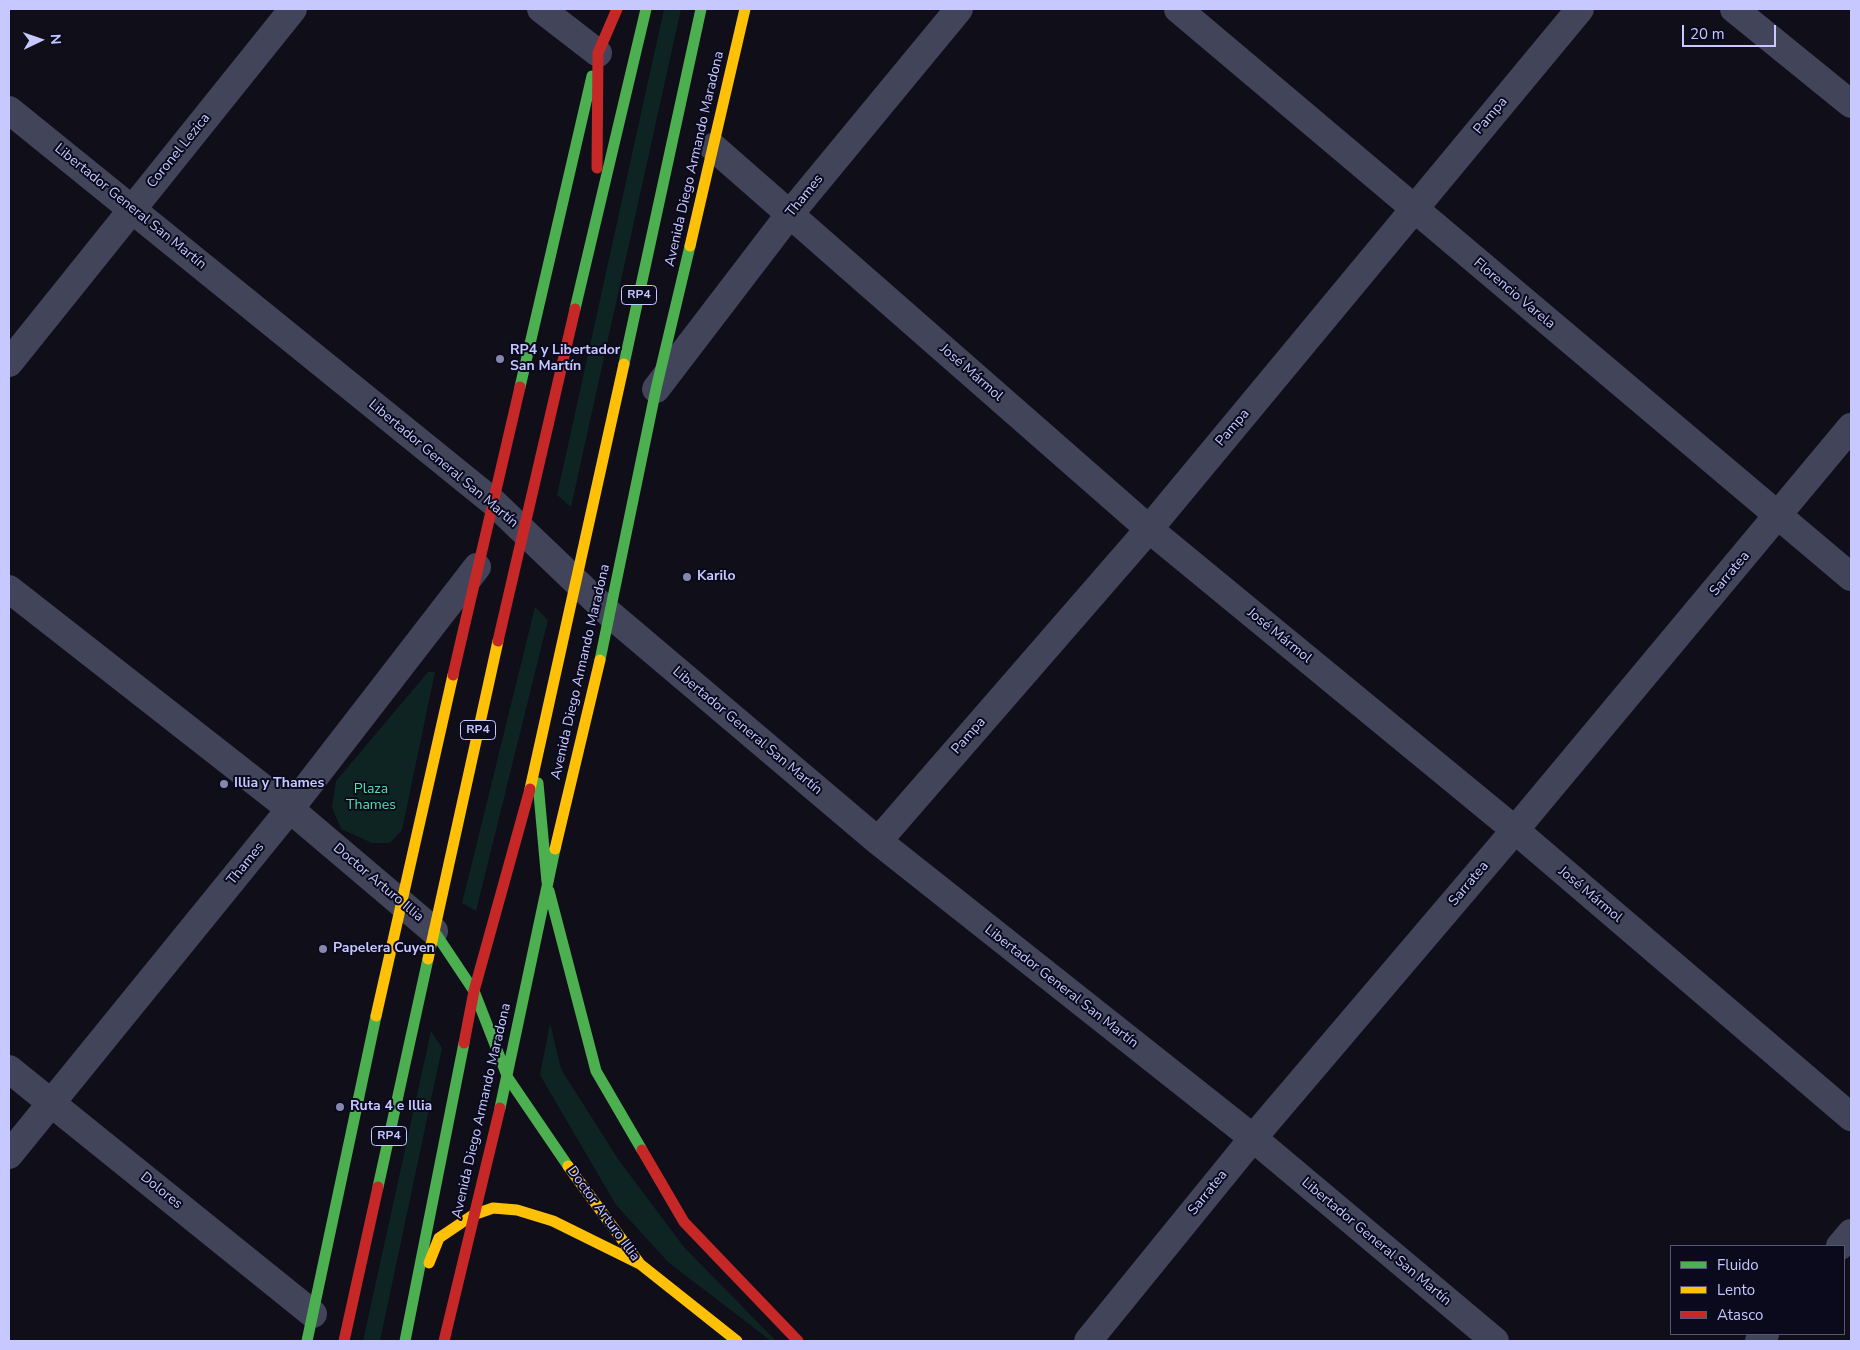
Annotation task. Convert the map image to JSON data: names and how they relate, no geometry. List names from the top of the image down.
{
  "streets": {
    "main road": ["Avenida Diego Armando Maradona", "RP4", "Doctor Arturo Illia"],
    "street": [
      "Pampa",
      "Coronel Lezica",
      "Thames",
      "Libertador General San Martín",
      "Florencio Varela",
      "José Mármol",
      "Sarratea",
      "Dolores"
    ]
  },
  "crossings": [
    ["Pampa", "Libertador General San Martín"],
    ["Pampa", "Florencio Varela"],
    ["Pampa", "José Mármol"],
    ["Coronel Lezica", "Libertador General San Martín"],
    ["Avenida Diego Armando Maradona", "Thames"],
    ["Avenida Diego Armando Maradona", "Libertador General San Martín"],
    ["Avenida Diego Armando Maradona", "José Mármol"],
    ["Avenida Diego Armando Maradona", "Doctor Arturo Illia"],
    ["Thames", "José Mármol"],
    ["Thames", "Doctor Arturo Illia"],
    ["Thames", "Dolores"],
    ["Libertador General San Martín", "RP4"],
    ["Libertador General San Martín", "Sarratea"],
    ["Florencio Varela", "Sarratea"],
    ["RP4", "Doctor Arturo Illia"],
    ["José Mármol", "Sarratea"]
  ],
  "parks": ["Plaza Thames"],
  "places": [
    "RP4 y Libertador San Martín",
    "Karilo",
    "Illia y Thames",
    "Papelera Cuyen",
    "Ruta 4 e Illia"
  ],
  "legend": ["Fluido", "Lento", "Atasco"],
  "scale_bar": "20 m",
  "north": "right"
}
